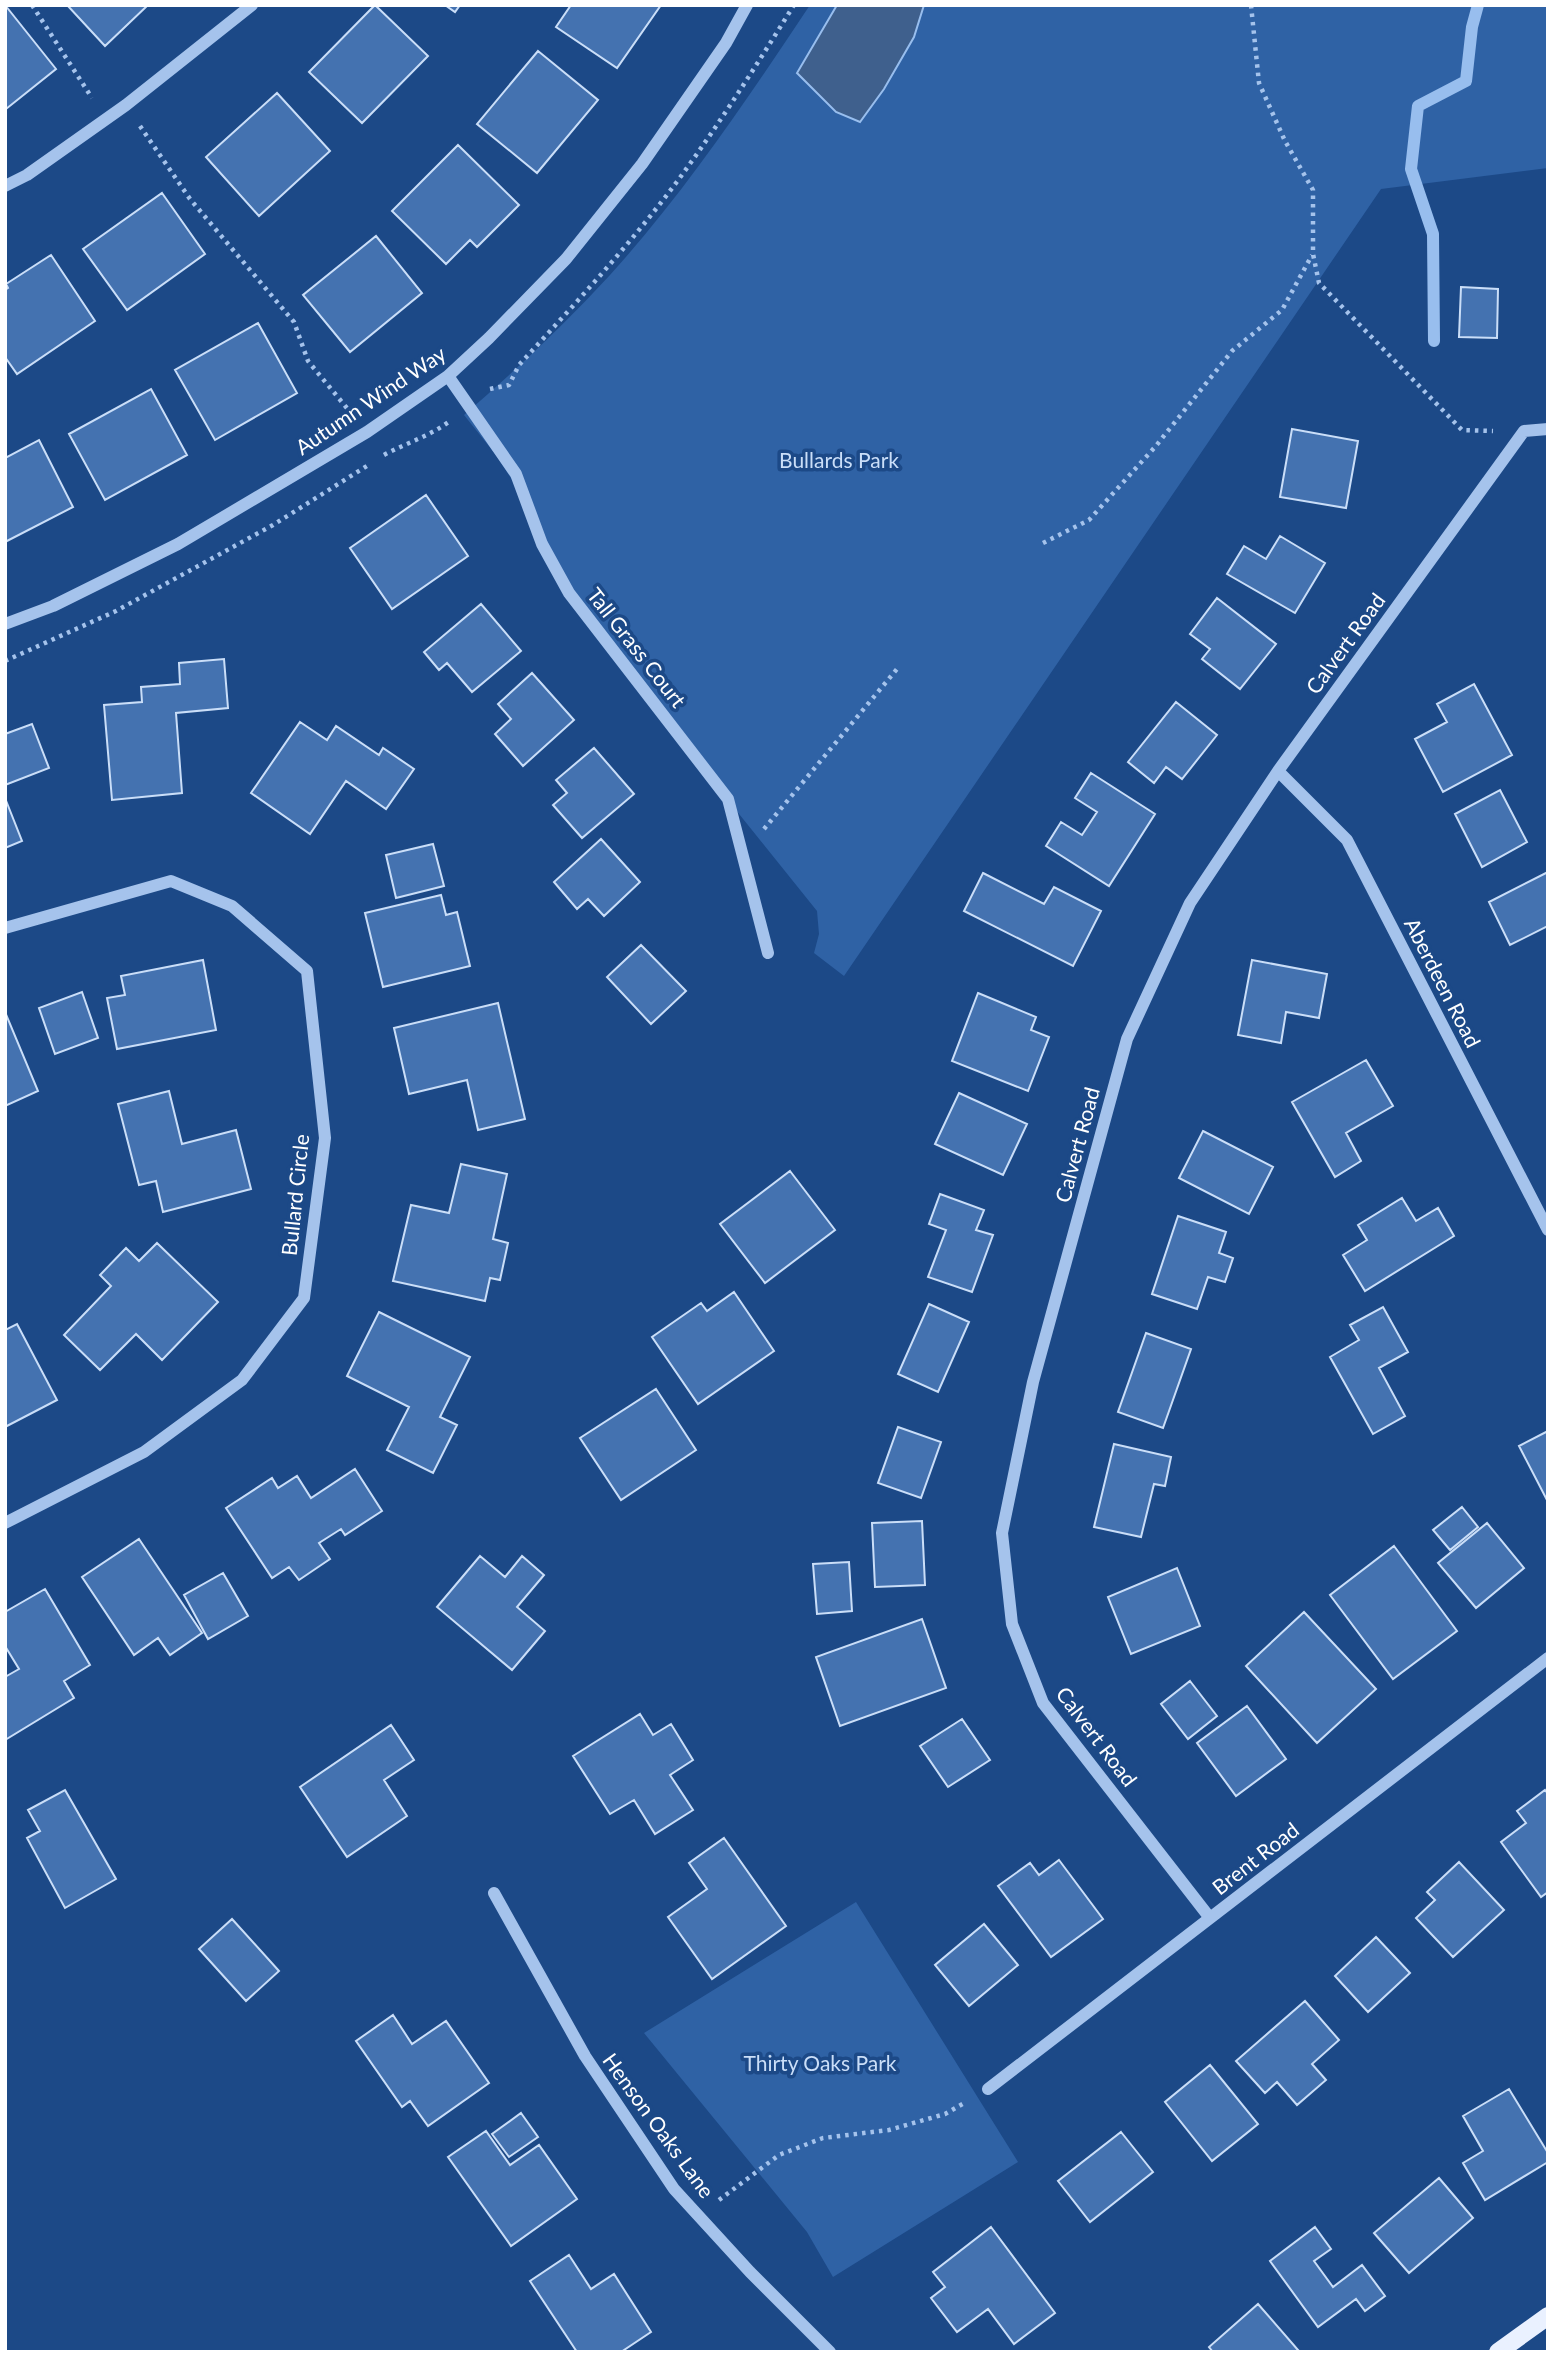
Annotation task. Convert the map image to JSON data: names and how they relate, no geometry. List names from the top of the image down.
{
  "streets": {
    "street": [
      "Autumn Wind Way",
      "Calvert Road",
      "Tall Grass Court",
      "Aberdeen Road",
      "Bullard Circle",
      "Brent Road",
      "Henson Oaks Lane"
    ]
  },
  "crossings": [
    ["Autumn Wind Way", "Tall Grass Court"],
    ["Calvert Road", "Aberdeen Road"],
    ["Calvert Road", "Brent Road"]
  ],
  "parks": ["Bullards Park", "Thirty Oaks Park"]
}
